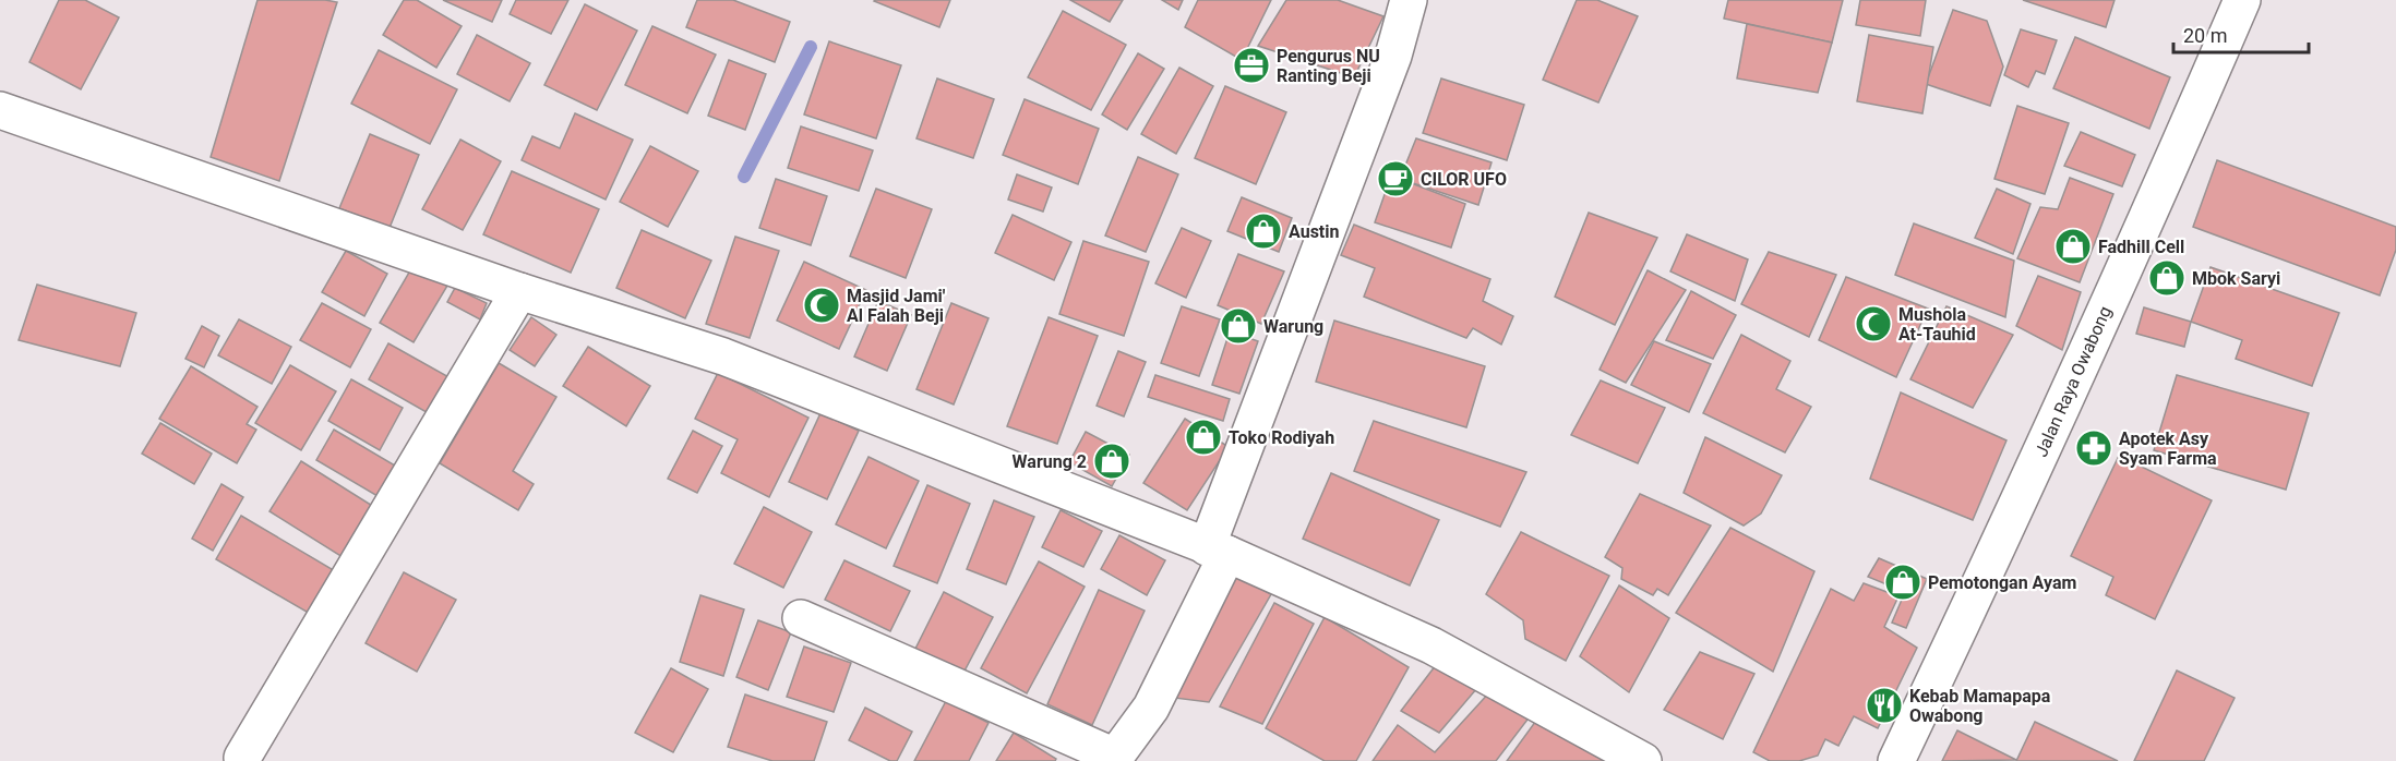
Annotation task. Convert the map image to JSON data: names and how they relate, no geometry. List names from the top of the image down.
{
  "streets": {
    "street": ["Jalan Raya Owabong"]
  },
  "places": {
    "office": ["Pengurus NU Ranting Beji"],
    "cafe": ["CILOR UFO"],
    "shop": [
      "Austin",
      "Fadhill Cell",
      "Mbok Saryi",
      "Warung",
      "Toko Rodiyah",
      "Warung 2",
      "Pemotongan Ayam"
    ],
    "mosque": ["Masjid Jami' Al Falah Beji", "Mushola At-Tauhid"],
    "pharmacy": ["Apotek Asy Syam Farma"],
    "restaurant": ["Kebab Mamapapa Owabong"]
  },
  "scale_bar": "20 m"
}
